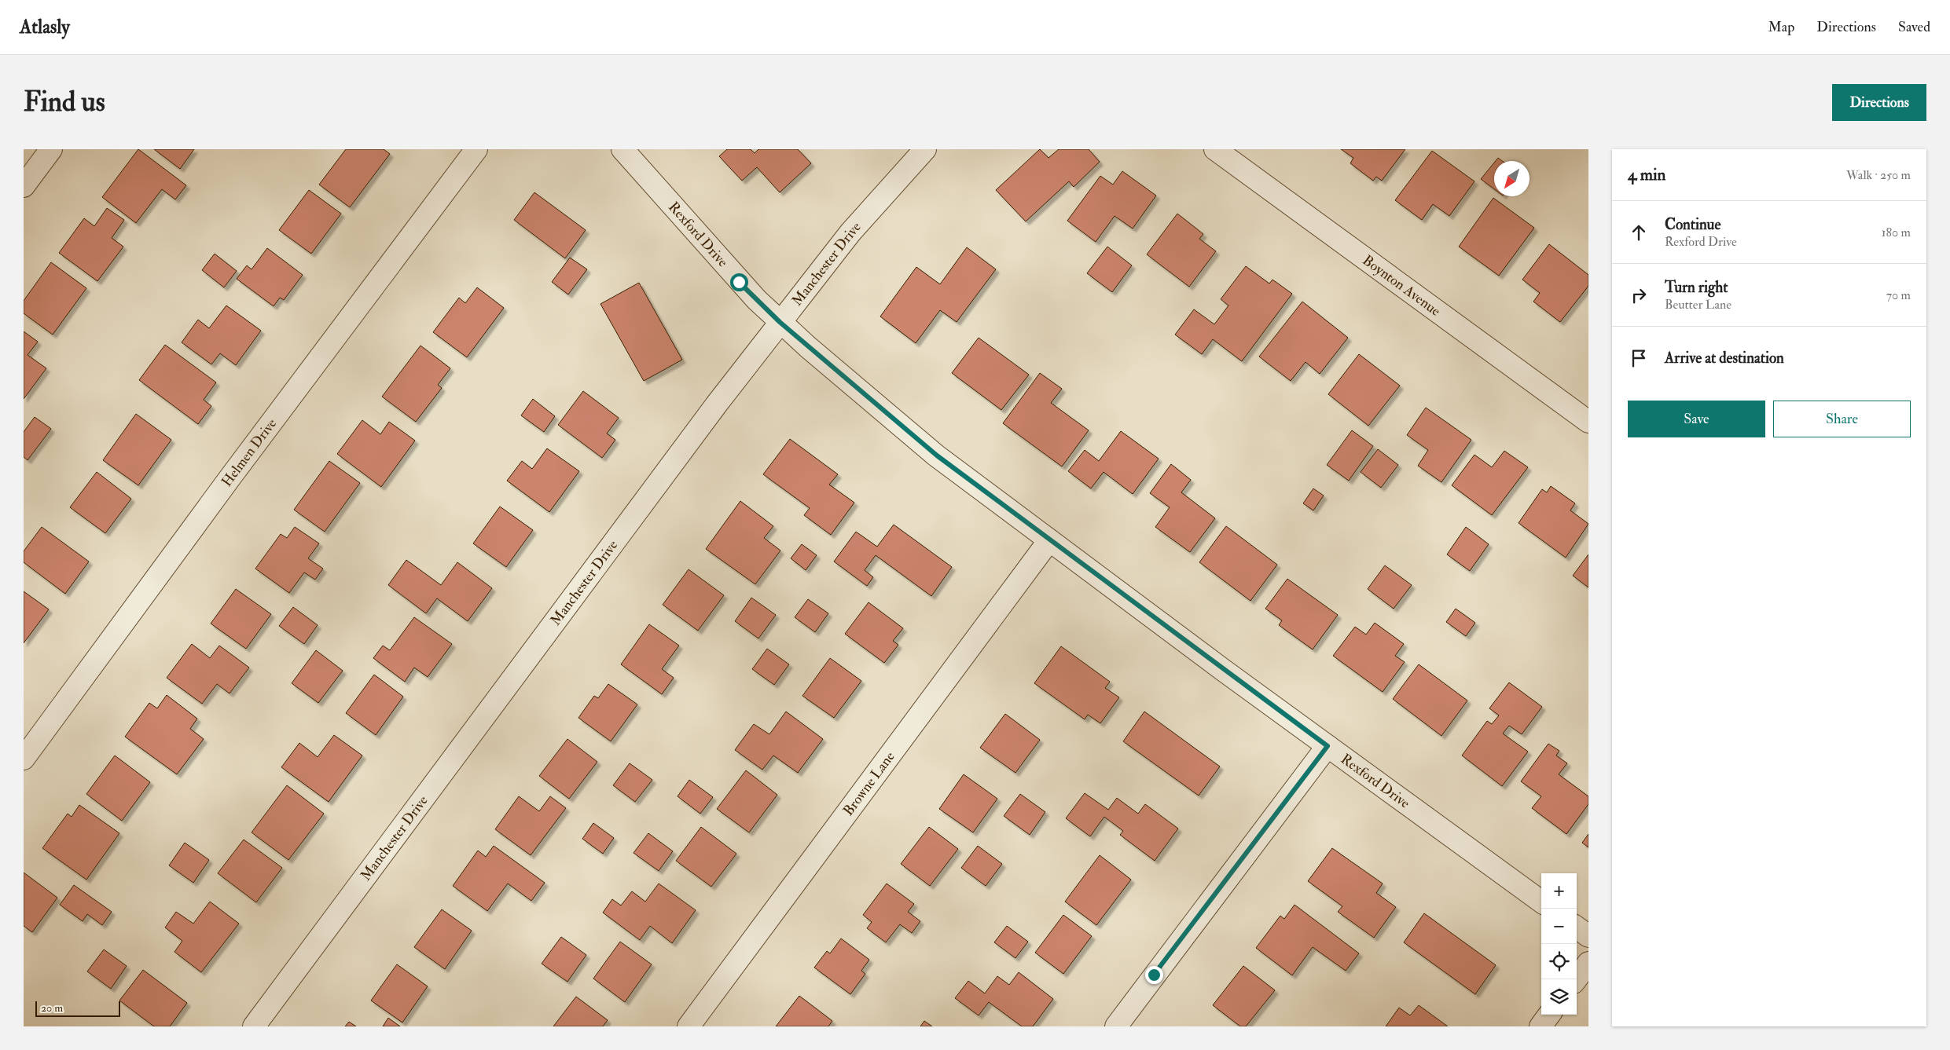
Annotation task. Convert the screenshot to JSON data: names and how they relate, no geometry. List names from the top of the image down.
{
  "streets": {
    "street": [
      "Rexford Drive",
      "Manchester Drive",
      "Boynton Avenue",
      "Helmen Drive",
      "Browne Lane"
    ]
  },
  "crossings": [
    ["Rexford Drive", "Manchester Drive"],
    ["Rexford Drive", "Browne Lane"]
  ],
  "scale_bar": "20 m",
  "north": "bottom left",
  "page": {
    "header": "Atlasly",
    "nav": ["Map", "Directions", "Saved"],
    "buttons": [
      "Directions",
      ["Save", "Share"]
    ],
    "title": "Find us",
    "heading": ["4 min", "Walk · 250 m"],
    "list": [
      ["Continue", "Rexford Drive", "180 m"],
      ["Turn right", "Beutter Lane", "70 m"],
      "Arrive at destination"
    ],
    "map_buttons": ["+", "−"],
    "scale": "20 m"
  }
}
